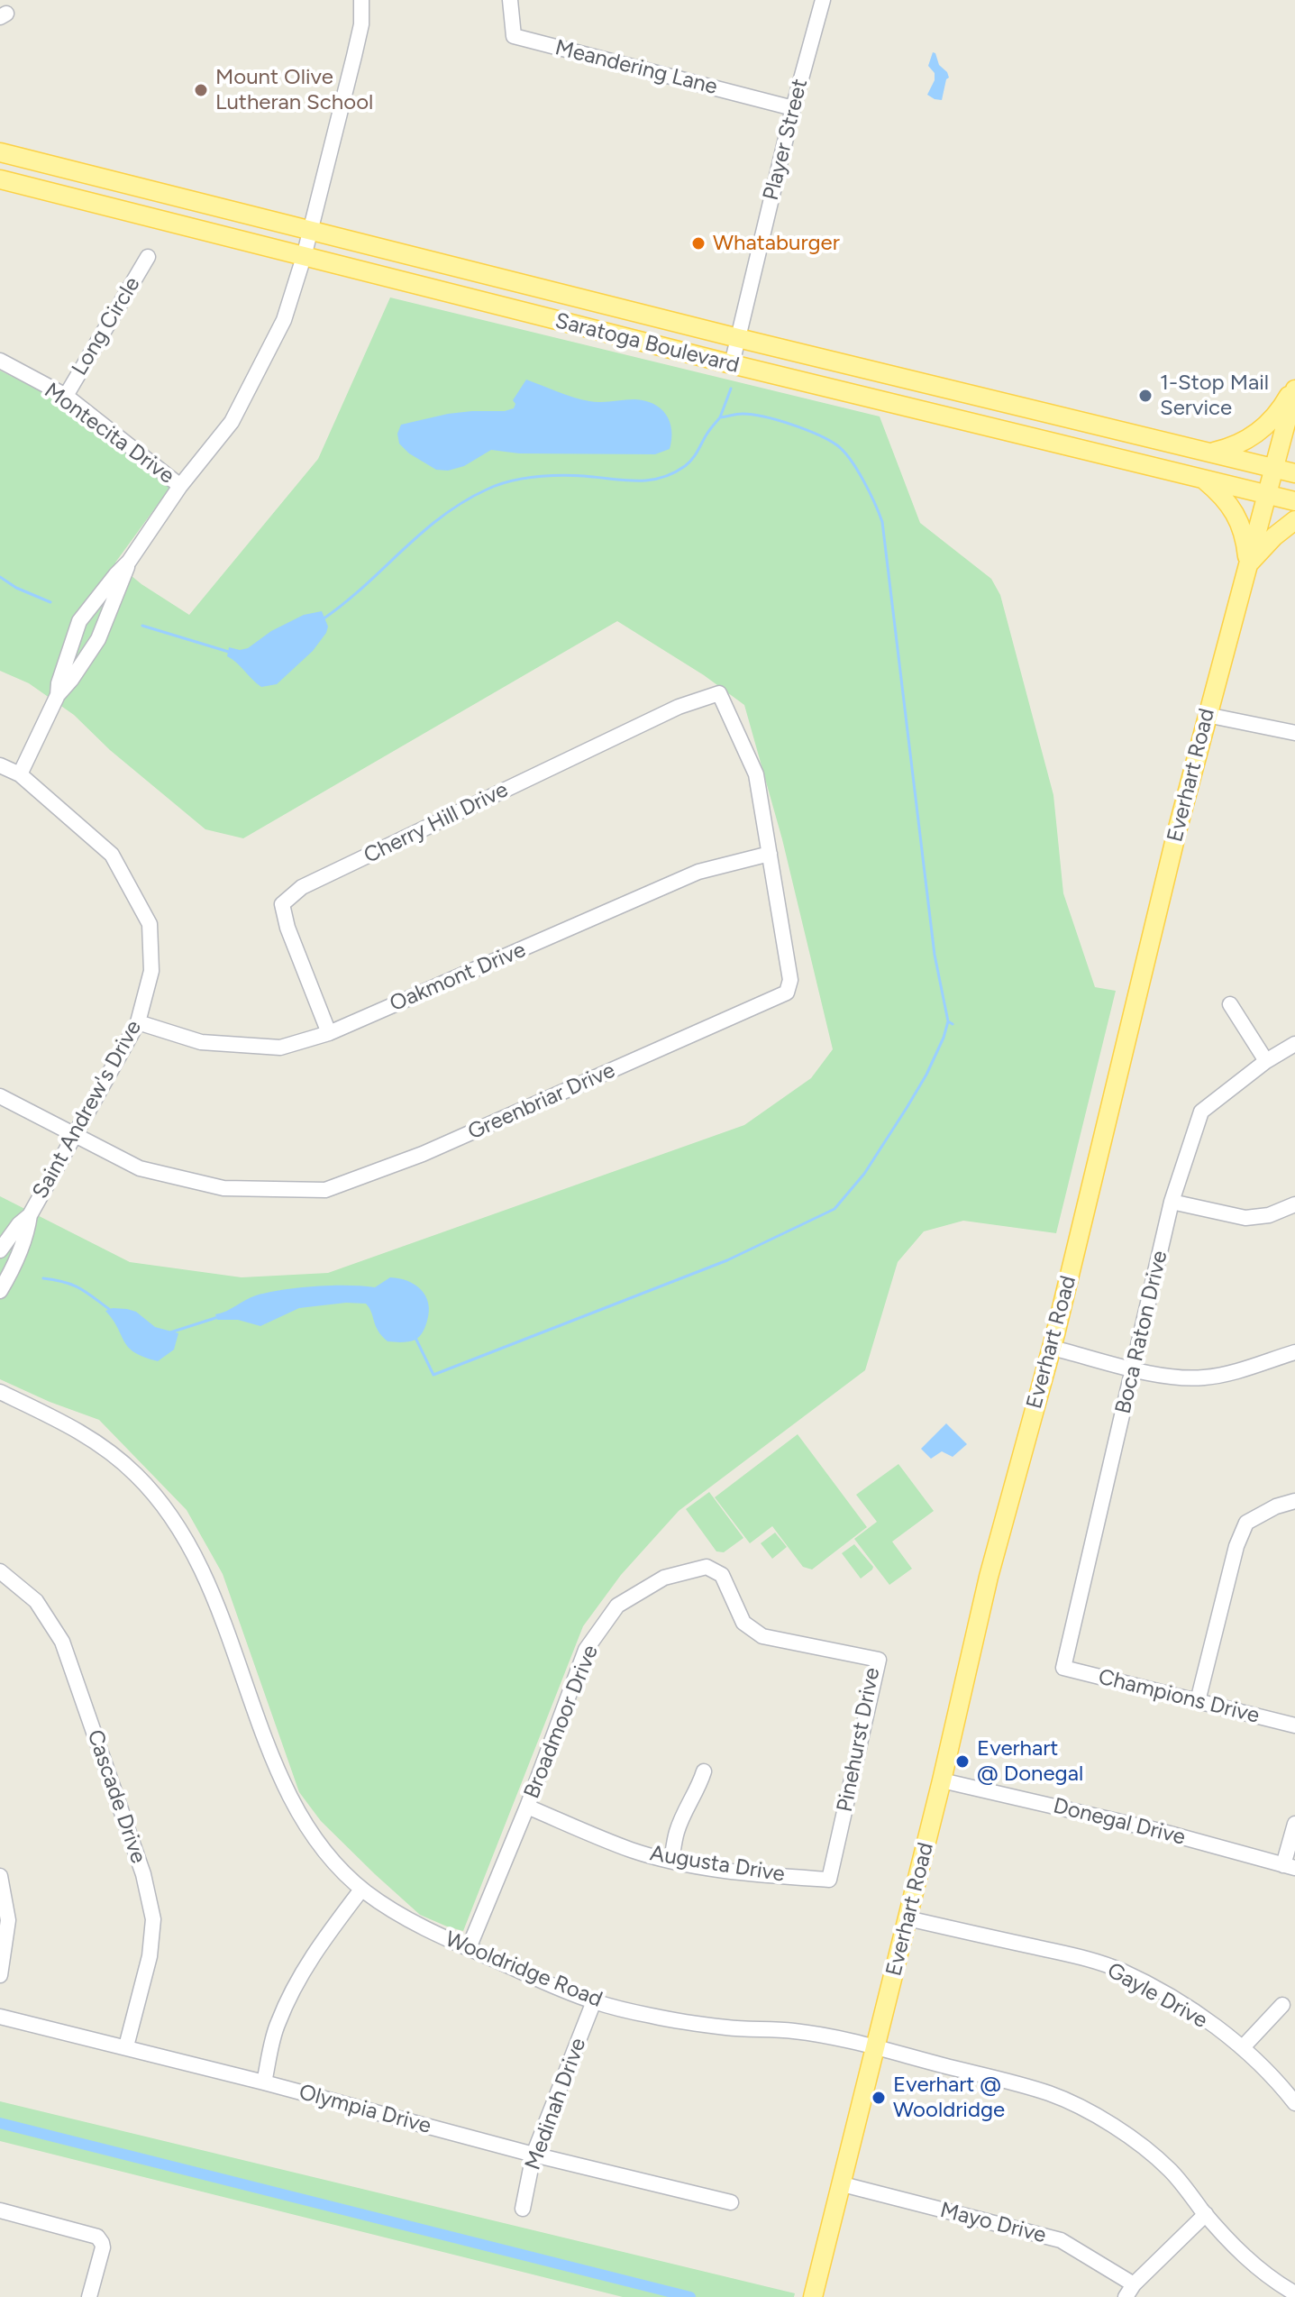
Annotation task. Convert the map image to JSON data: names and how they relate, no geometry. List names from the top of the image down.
{
  "streets": {
    "main road": ["Saratoga Boulevard", "Everhart Road"],
    "street": [
      "Meandering Lane",
      "Player Street",
      "Long Circle",
      "Montecita Drive",
      "Cherry Hill Drive",
      "Oakmont Drive",
      "Greenbriar Drive",
      "Saint Andrew's Drive",
      "Boca Raton Drive",
      "Champions Drive",
      "Broadmoor Drive",
      "Pinehurst Drive",
      "Cascade Drive",
      "Donegal Drive",
      "Augusta Drive",
      "Wooldridge Road",
      "Gayle Drive",
      "Medinah Drive",
      "Olympia Drive",
      "Mayo Drive"
    ]
  },
  "crossings": [
    ["Meandering Lane", "Player Street"],
    ["Player Street", "Saratoga Boulevard"],
    ["Long Circle", "Montecita Drive"],
    ["Saratoga Boulevard", "Everhart Road"],
    ["Everhart Road", "Donegal Drive"],
    ["Everhart Road", "Wooldridge Road"],
    ["Everhart Road", "Gayle Drive"],
    ["Everhart Road", "Mayo Drive"],
    ["Cherry Hill Drive", "Oakmont Drive"],
    ["Cherry Hill Drive", "Greenbriar Drive"],
    ["Oakmont Drive", "Greenbriar Drive"],
    ["Oakmont Drive", "Saint Andrew's Drive"],
    ["Greenbriar Drive", "Saint Andrew's Drive"],
    ["Boca Raton Drive", "Champions Drive"],
    ["Broadmoor Drive", "Pinehurst Drive"],
    ["Broadmoor Drive", "Augusta Drive"],
    ["Broadmoor Drive", "Wooldridge Road"],
    ["Pinehurst Drive", "Augusta Drive"],
    ["Cascade Drive", "Olympia Drive"],
    ["Wooldridge Road", "Medinah Drive"],
    ["Medinah Drive", "Olympia Drive"]
  ],
  "places": [
    "Mount Olive Lutheran School",
    "Whataburger",
    "1-Stop Mail Service",
    "Everhart @ Donegal",
    "Everhart @ Wooldridge"
  ]
}
